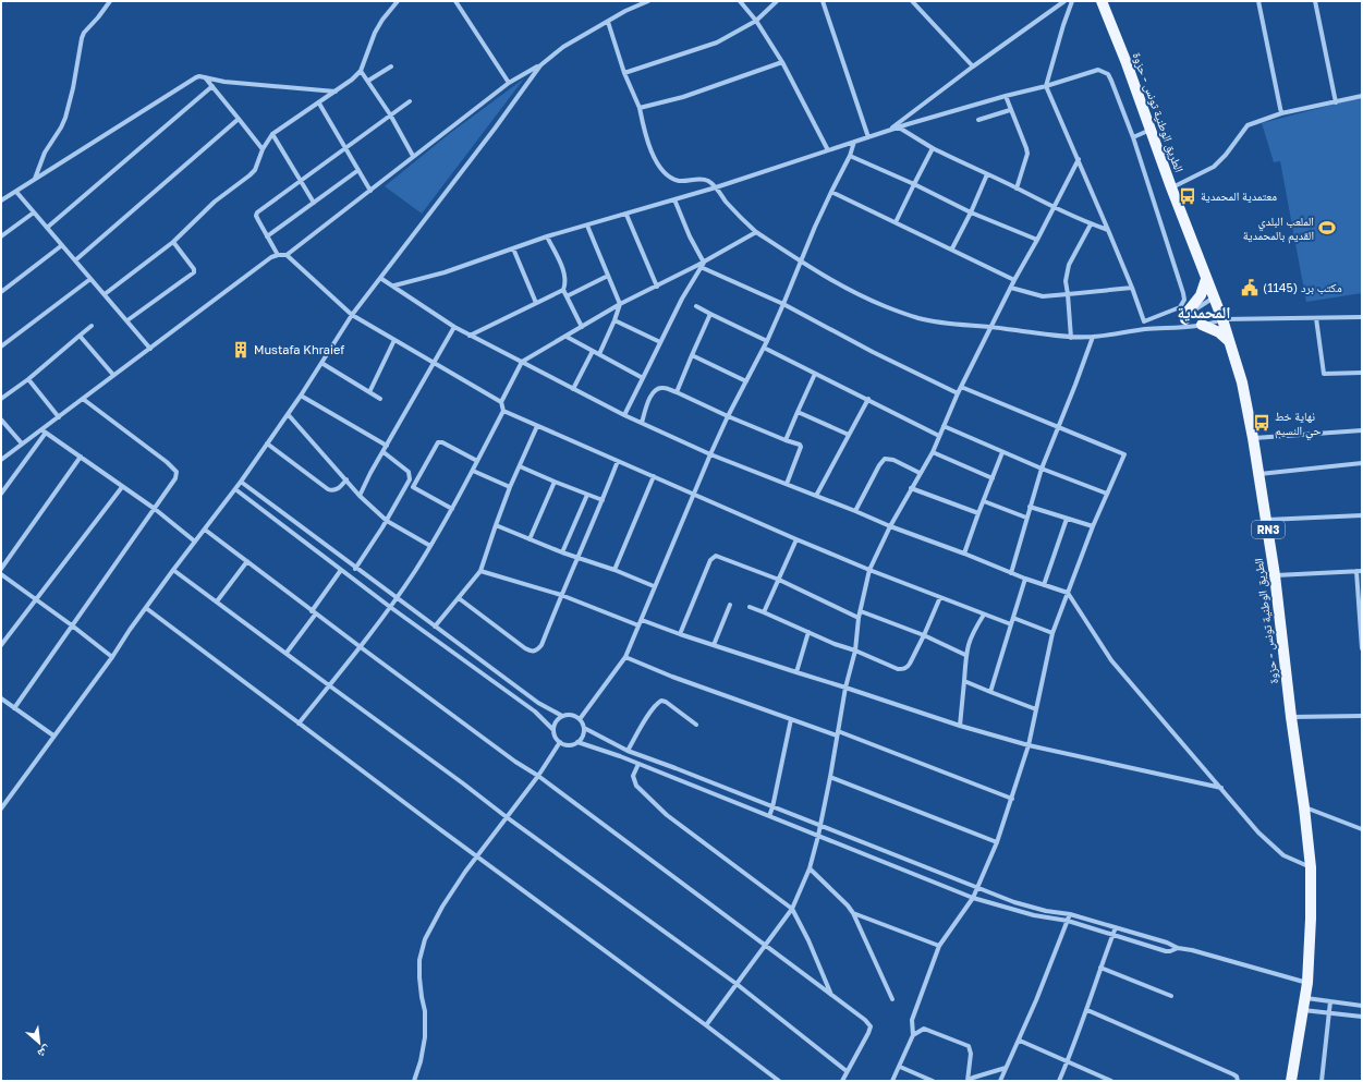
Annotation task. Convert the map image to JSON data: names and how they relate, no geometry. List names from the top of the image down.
{
  "streets": {
    "main road": ["الطريق الوطنية تونس - حزوة", "RN3"]
  },
  "districts": ["المحمدية"],
  "places": {
    "bus stop": ["معتمدية المحمدية", "نهاية خط حي النسيم"],
    "sports": ["الملعب البلدي القديم بالمحمدية"],
    "public building": ["مكتب برد (1145)"],
    "building": ["Mustafa Khraief"]
  },
  "north": "bottom right"
}
